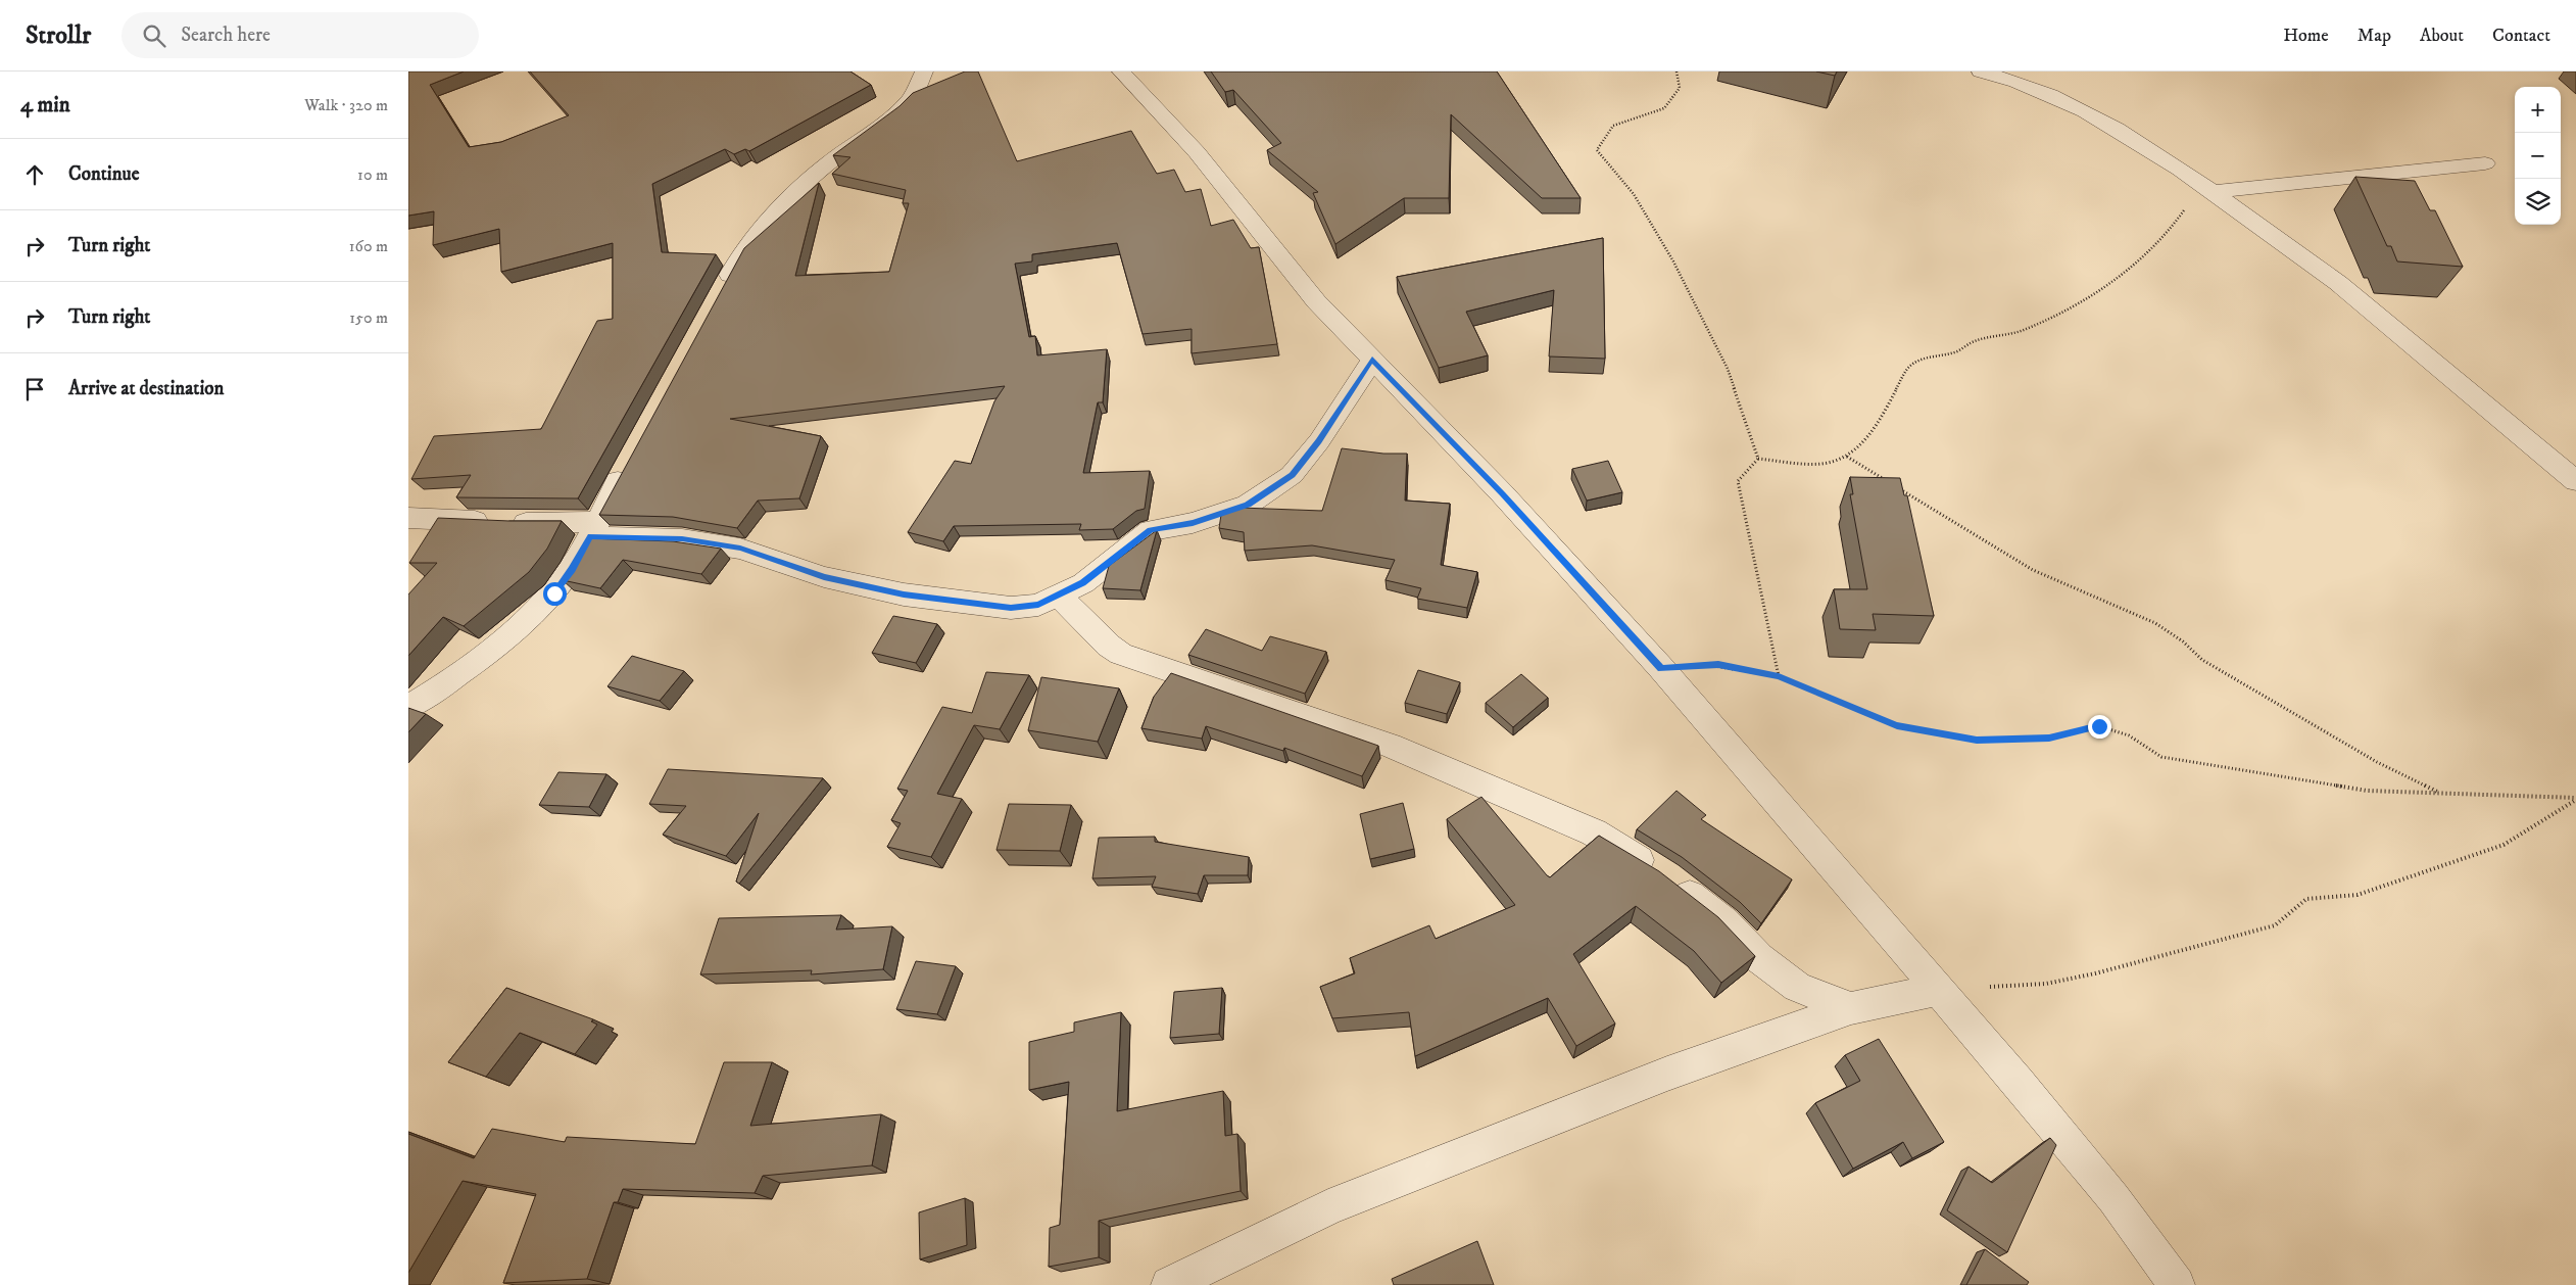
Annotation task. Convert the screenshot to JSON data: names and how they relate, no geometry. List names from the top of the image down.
{
  "page": {
    "header": "Strollr",
    "search": "Search here",
    "nav": [
      "Home",
      "Map",
      "About",
      "Contact"
    ],
    "heading": ["4 min", "Walk · 320 m"],
    "map_buttons": ["+", "−"],
    "list": [
      ["Continue", "10 m"],
      ["Turn right", "160 m"],
      ["Turn right", "150 m"],
      "Arrive at destination"
    ]
  }
}
